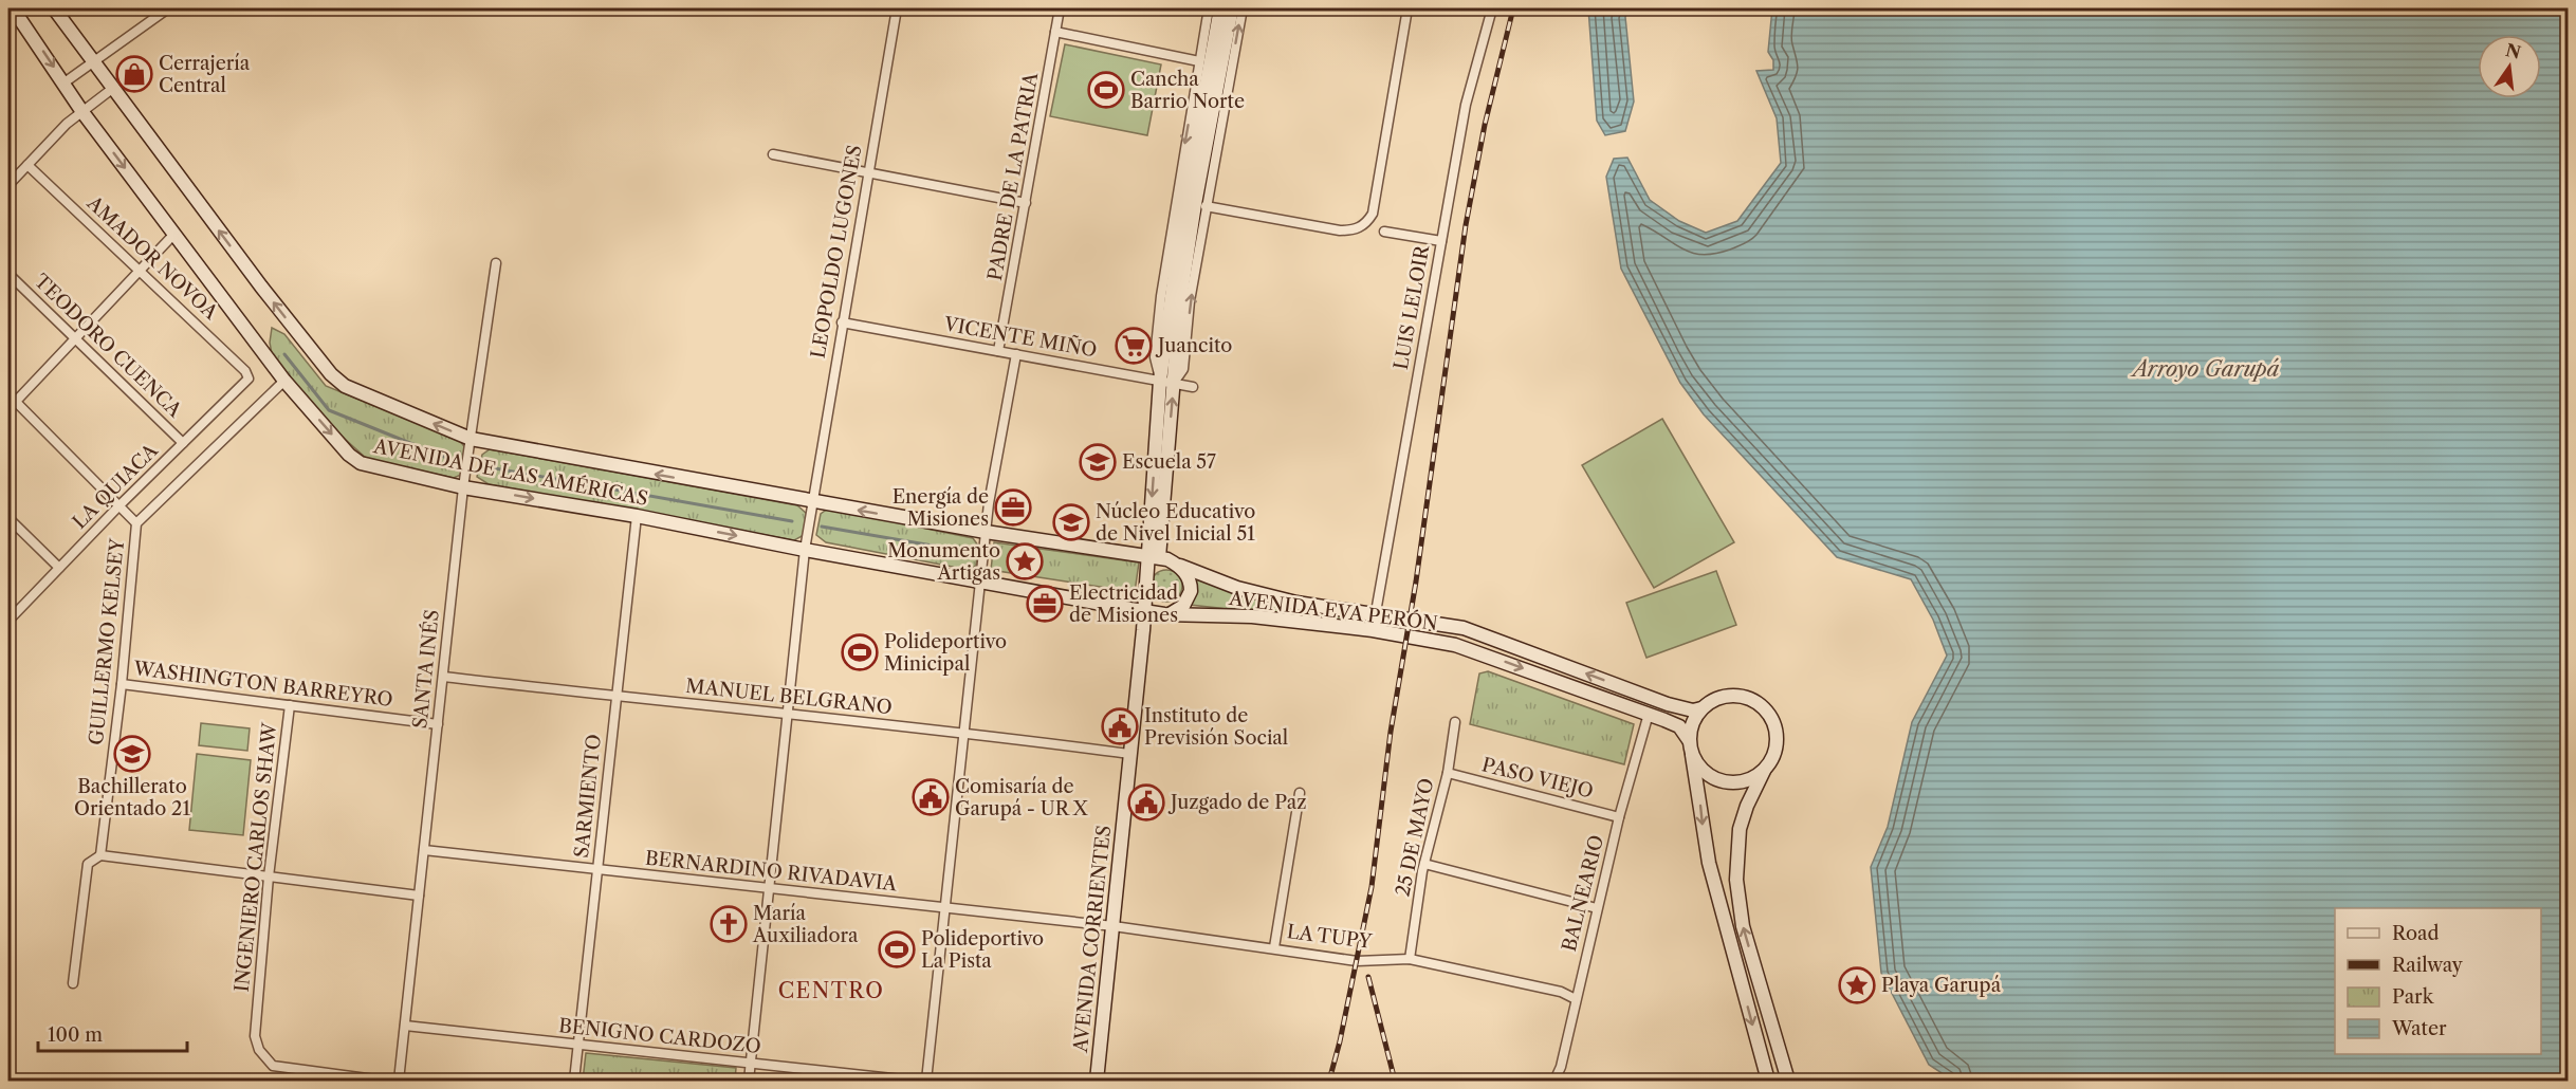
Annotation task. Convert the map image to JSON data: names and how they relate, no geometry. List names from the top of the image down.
{
  "streets": {
    "main road": ["AVENIDA DE LAS AMÉRICAS", "AVENIDA EVA PERÓN", "AVENIDA CORRIENTES"],
    "street": [
      "PADRE DE LA PATRIA",
      "LEOPOLDO LUGONES",
      "AMADOR NOVOA",
      "LUIS LELOIR",
      "VICENTE MIÑO",
      "TEODORO CUENCA",
      "LA QUIACA",
      "GUILLERMO KELSEY",
      "SANTA INÉS",
      "WASHINGTON BARREYRO",
      "MANUEL BELGRANO",
      "PASO VIEJO",
      "SARMIENTO",
      "25 DE MAYO",
      "INGENIERO CARLOS SHAW",
      "BERNARDINO RIVADAVIA",
      "BALNEARIO",
      "LA TUPY",
      "BENIGNO CARDOZO"
    ]
  },
  "crossings": [
    ["PADRE DE LA PATRIA", "VICENTE MIÑO"],
    ["LEOPOLDO LUGONES", "VICENTE MIÑO"],
    ["LEOPOLDO LUGONES", "AVENIDA DE LAS AMÉRICAS"],
    ["LEOPOLDO LUGONES", "MANUEL BELGRANO"],
    ["LEOPOLDO LUGONES", "BERNARDINO RIVADAVIA"],
    ["LEOPOLDO LUGONES", "BENIGNO CARDOZO"],
    ["AMADOR NOVOA", "LA QUIACA"],
    ["LUIS LELOIR", "AVENIDA EVA PERÓN"],
    ["VICENTE MIÑO", "AVENIDA CORRIENTES"],
    ["TEODORO CUENCA", "LA QUIACA"],
    ["AVENIDA DE LAS AMÉRICAS", "AVENIDA EVA PERÓN"],
    ["AVENIDA DE LAS AMÉRICAS", "GUILLERMO KELSEY"],
    ["AVENIDA DE LAS AMÉRICAS", "SANTA INÉS"],
    ["AVENIDA DE LAS AMÉRICAS", "SARMIENTO"],
    ["AVENIDA DE LAS AMÉRICAS", "AVENIDA CORRIENTES"],
    ["AVENIDA EVA PERÓN", "BALNEARIO"],
    ["AVENIDA EVA PERÓN", "AVENIDA CORRIENTES"],
    ["GUILLERMO KELSEY", "WASHINGTON BARREYRO"],
    ["SANTA INÉS", "WASHINGTON BARREYRO"],
    ["SANTA INÉS", "MANUEL BELGRANO"],
    ["SANTA INÉS", "BERNARDINO RIVADAVIA"],
    ["SANTA INÉS", "BENIGNO CARDOZO"],
    ["WASHINGTON BARREYRO", "INGENIERO CARLOS SHAW"],
    ["MANUEL BELGRANO", "SARMIENTO"],
    ["MANUEL BELGRANO", "AVENIDA CORRIENTES"],
    ["PASO VIEJO", "25 DE MAYO"],
    ["PASO VIEJO", "BALNEARIO"],
    ["SARMIENTO", "BERNARDINO RIVADAVIA"],
    ["SARMIENTO", "BENIGNO CARDOZO"],
    ["25 DE MAYO", "LA TUPY"],
    ["BERNARDINO RIVADAVIA", "LA TUPY"],
    ["BERNARDINO RIVADAVIA", "AVENIDA CORRIENTES"],
    ["BALNEARIO", "LA TUPY"],
    ["LA TUPY", "AVENIDA CORRIENTES"]
  ],
  "districts": ["CENTRO"],
  "water": ["Arroyo Garupá"],
  "places": {
    "shop": ["Cerrajería Central"],
    "sports": ["Cancha Barrio Norte", "Polideportivo Minicipal", "Polideportivo La Pista"],
    "supermarket": ["Juancito"],
    "school or university": ["Escuela 57", "Núcleo Educativo de Nivel Inicial 51", "Bachillerato Orientado 21"],
    "office": ["Energía de Misiones", "Electricidad de Misiones"],
    "place": ["Monumento Artigas", "Playa Garupá"],
    "public building": ["Instituto de Previsión Social", "Comisaría de Garupá - UR X", "Juzgado de Paz"],
    "church": ["María Auxiliadora"]
  },
  "legend": [
    "Road",
    "Railway",
    "Park",
    "Water"
  ],
  "scale_bar": "100 m",
  "north": "top"
}
